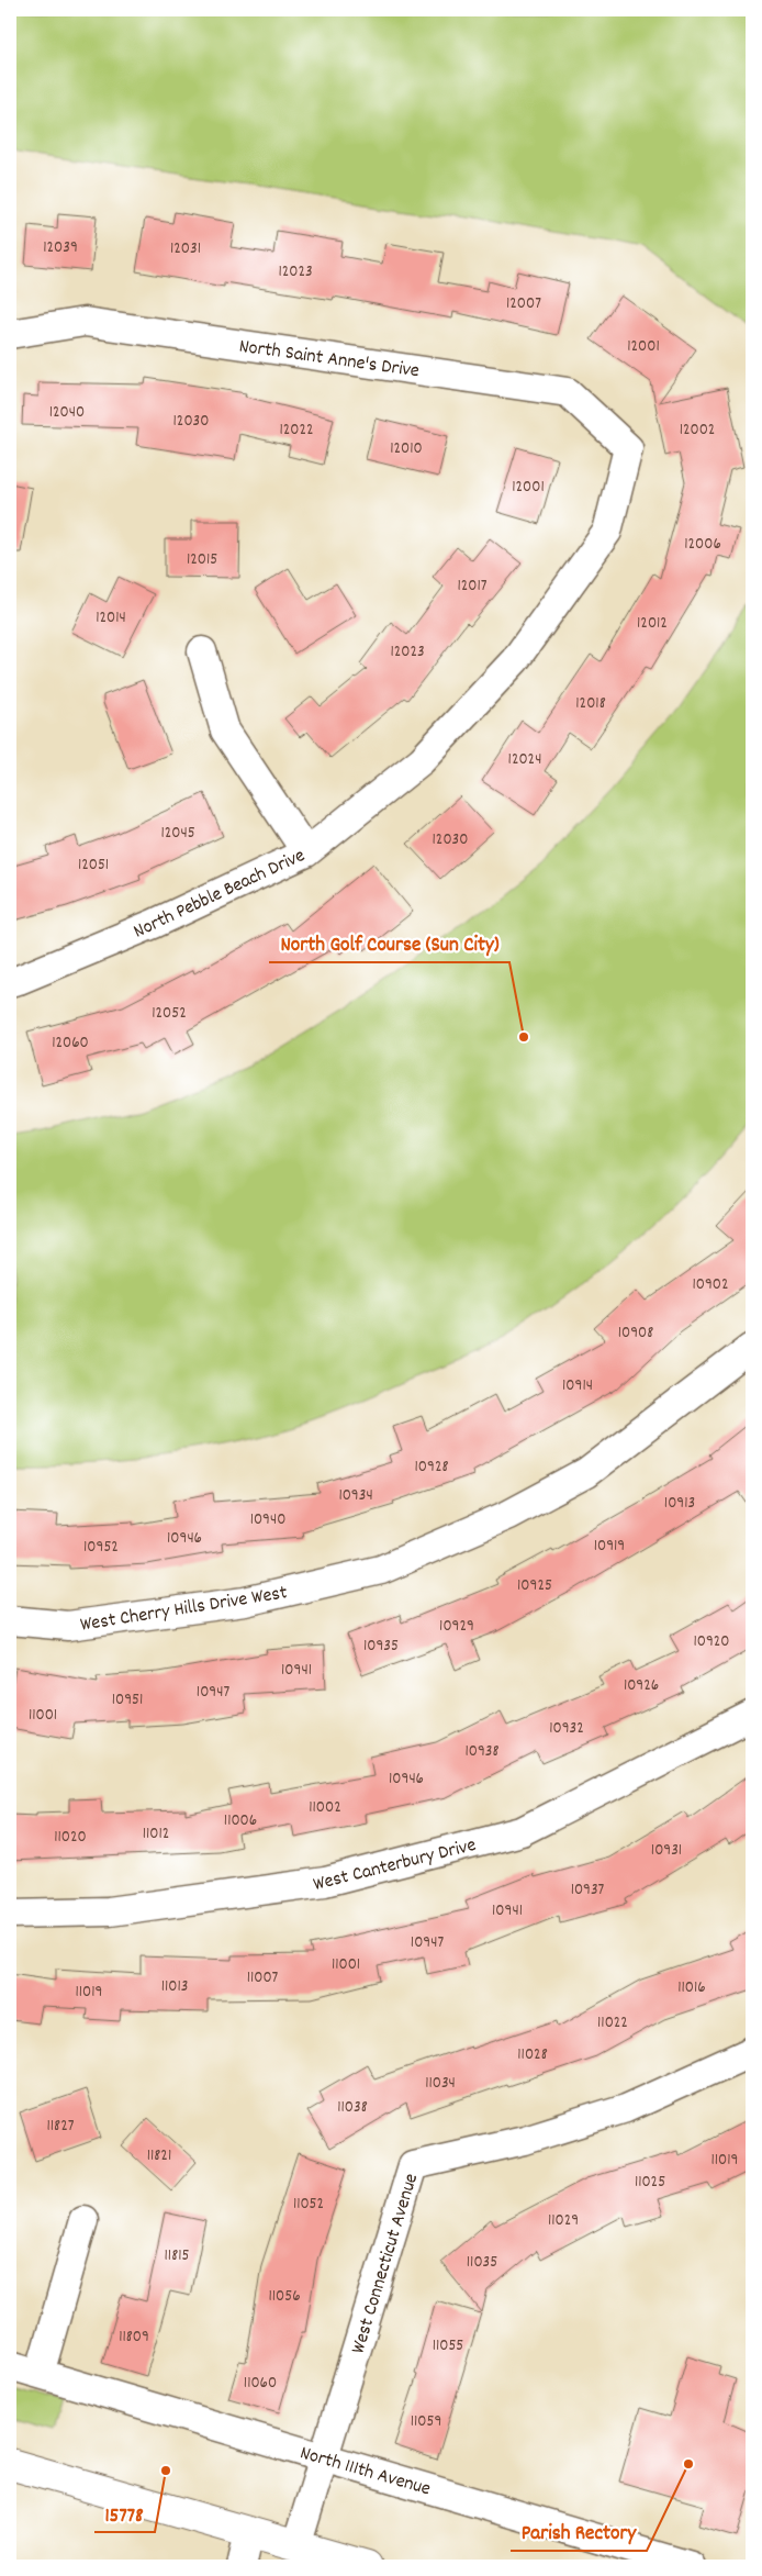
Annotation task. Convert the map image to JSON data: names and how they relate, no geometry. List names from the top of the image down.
{
  "streets": {
    "street": [
      "North Saint Anne's Drive",
      "North Pebble Beach Drive",
      "West Cherry Hills Drive West",
      "West Canterbury Drive",
      "West Connecticut Avenue",
      "North 111th Avenue"
    ]
  },
  "crossings": [
    ["North Saint Anne's Drive", "North Pebble Beach Drive"],
    ["West Connecticut Avenue", "North 111th Avenue"]
  ],
  "places": ["North Golf Course (Sun City)", "Parish Rectory", "15778"],
  "house_numbers": [
    "12039",
    "12031",
    "12023",
    "12007",
    "12001",
    "12040",
    "12030",
    "12022",
    "12002",
    "12010",
    "12001",
    "12006",
    "12015",
    "12017",
    "12014",
    "12012",
    "12023",
    "12018",
    "12024",
    "12045",
    "12030",
    "12051",
    "12052",
    "12060",
    "10902",
    "10908",
    "10914",
    "10928",
    "10934",
    "10913",
    "10940",
    "10946",
    "10919",
    "10952",
    "10925",
    "10929",
    "10920",
    "10935",
    "10941",
    "10926",
    "10947",
    "10951",
    "11001",
    "10932",
    "10938",
    "10946",
    "11002",
    "11006",
    "11012",
    "11020",
    "10931",
    "10937",
    "10941",
    "10947",
    "11001",
    "11007",
    "11013",
    "11016",
    "11019",
    "11022",
    "11028",
    "11034",
    "11038",
    "11827",
    "11821",
    "11019",
    "11025",
    "11052",
    "11029",
    "11815",
    "11035",
    "11056",
    "11809",
    "11055",
    "11060",
    "11059"
  ]
}
